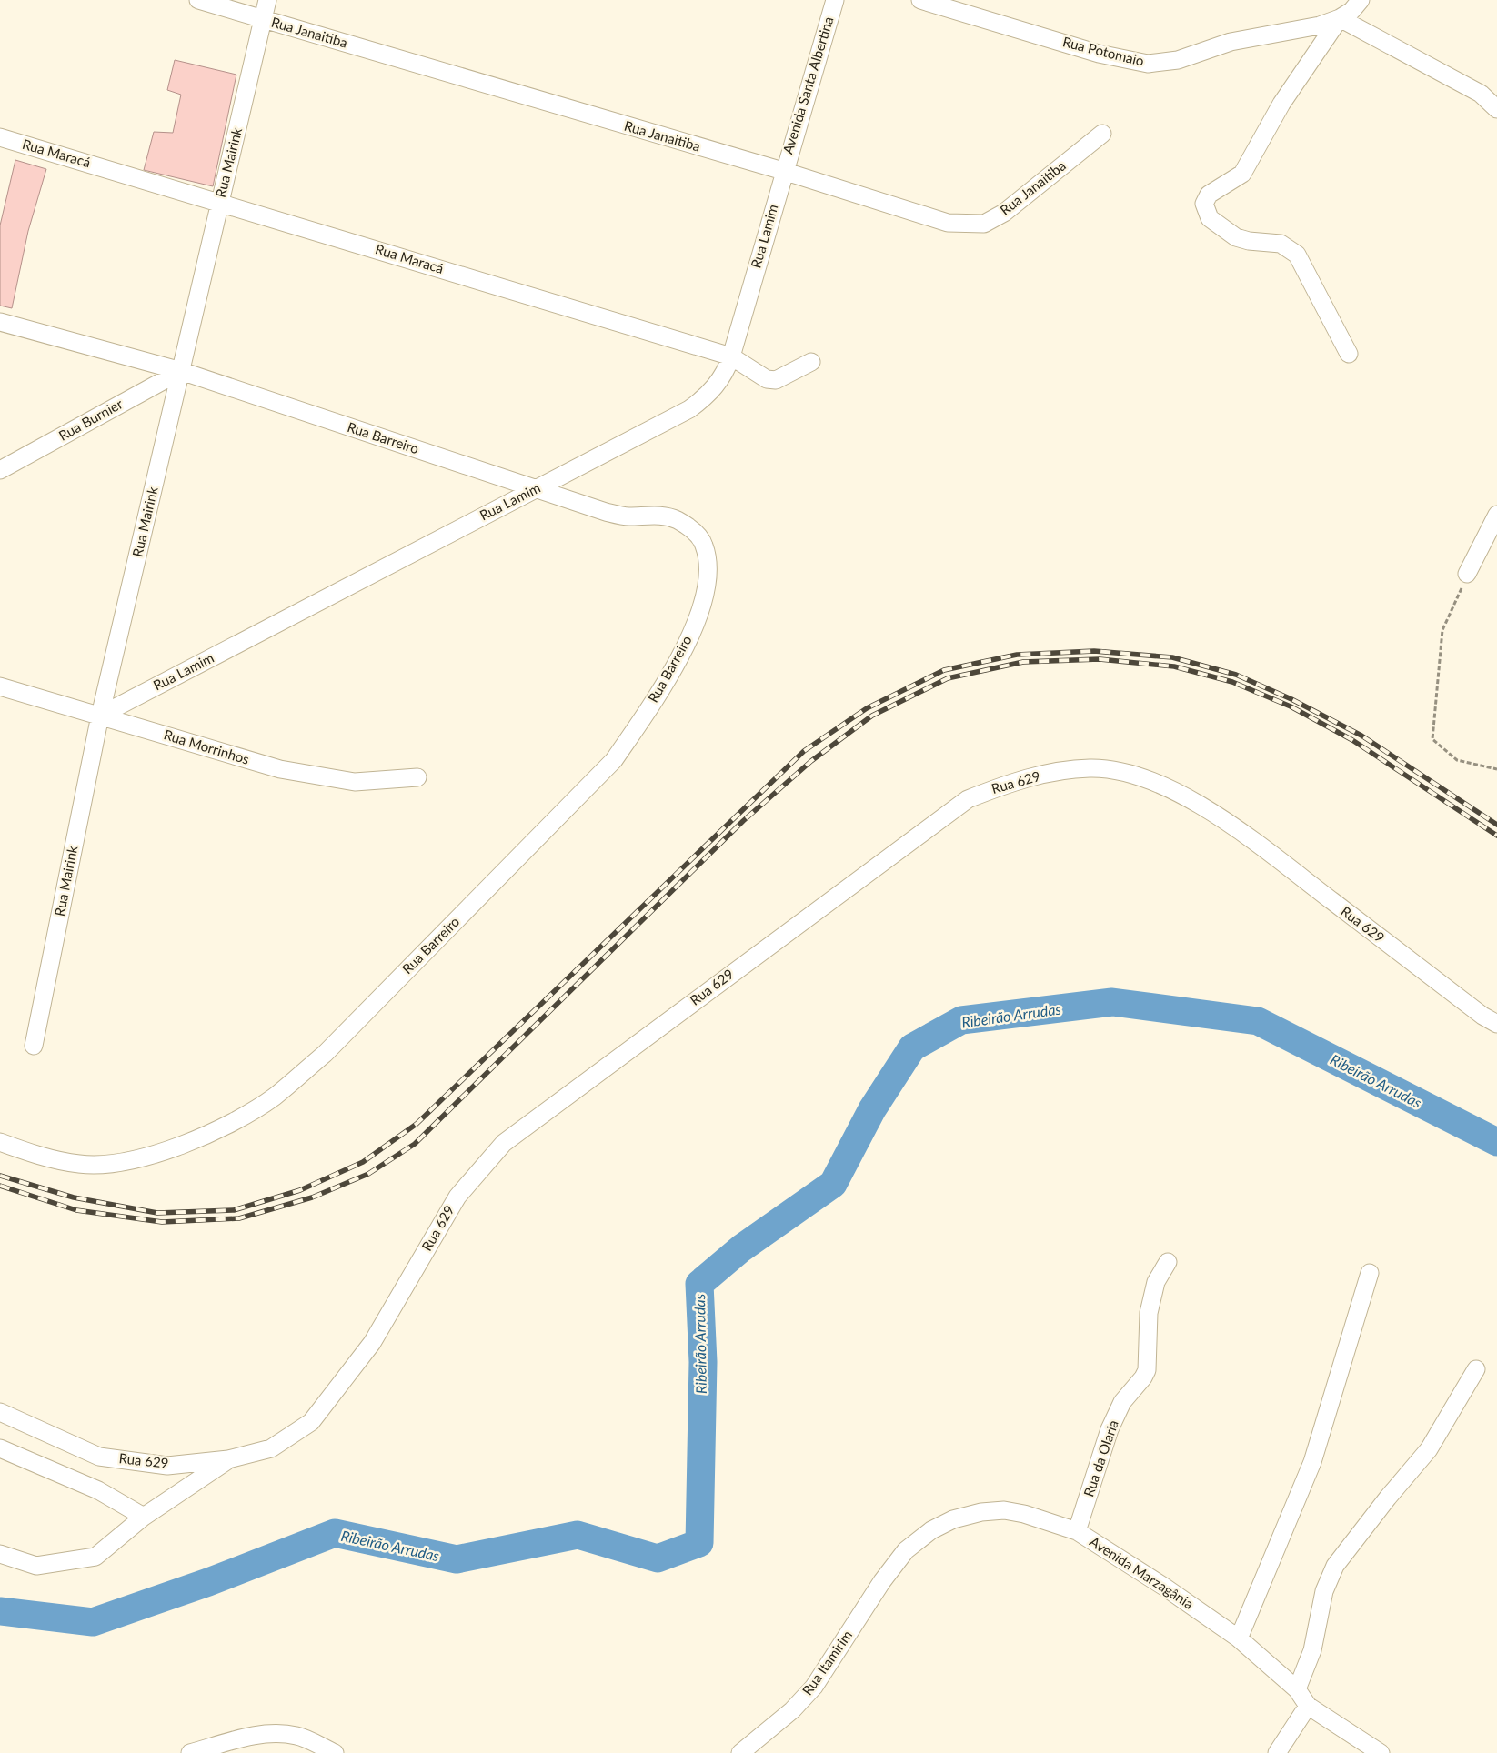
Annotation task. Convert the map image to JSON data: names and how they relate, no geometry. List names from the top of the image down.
{
  "streets": {
    "street": [
      "Rua Janaitiba",
      "Rua Potomaio",
      "Avenida Santa Albertina",
      "Rua Maracá",
      "Rua Mairink",
      "Rua Lamim",
      "Rua Burnier",
      "Rua Barreiro",
      "Rua Morrinhos",
      "Rua 629",
      "Rua da Olaria",
      "Avenida Marzagânia",
      "Rua Itamirim"
    ]
  },
  "crossings": [
    ["Rua Janaitiba", "Avenida Santa Albertina"],
    ["Rua Janaitiba", "Rua Mairink"],
    ["Rua Janaitiba", "Rua Lamim"],
    ["Avenida Santa Albertina", "Rua Lamim"],
    ["Rua Maracá", "Rua Mairink"],
    ["Rua Maracá", "Rua Lamim"],
    ["Rua Mairink", "Rua Lamim"],
    ["Rua Mairink", "Rua Burnier"],
    ["Rua Mairink", "Rua Barreiro"],
    ["Rua Mairink", "Rua Morrinhos"],
    ["Rua Lamim", "Rua Barreiro"],
    ["Rua Lamim", "Rua Morrinhos"],
    ["Rua Burnier", "Rua Barreiro"],
    ["Rua da Olaria", "Avenida Marzagânia"],
    ["Avenida Marzagânia", "Rua Itamirim"]
  ],
  "water": ["Ribeirão Arrudas"]
}
